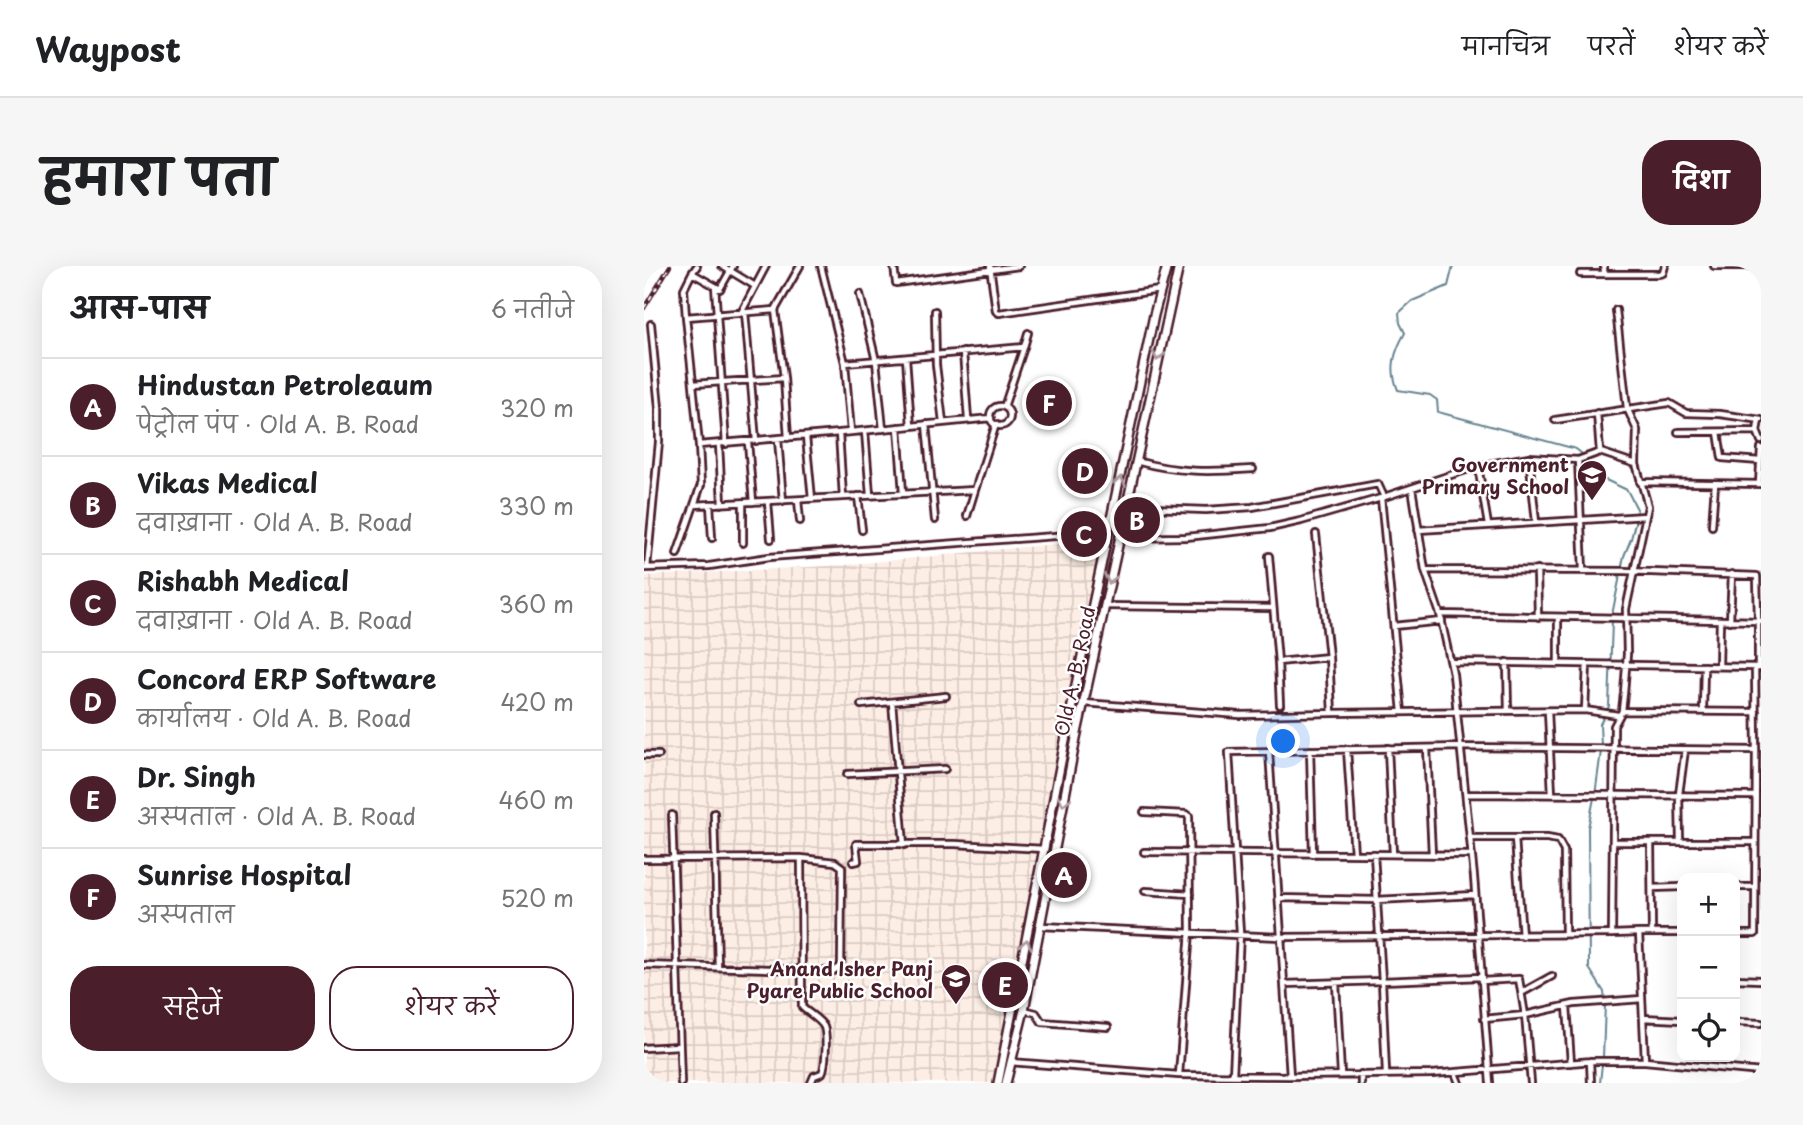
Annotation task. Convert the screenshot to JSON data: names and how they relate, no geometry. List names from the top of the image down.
{
  "streets": {
    "main road": ["Old A. B. Road"]
  },
  "places": {
    "school or university": ["Government Primary School", "Anand Isher Panj Pyare Public School"]
  },
  "page": {
    "header": "Waypost",
    "nav": ["मानचित्र", "परतें", "शेयर करें"],
    "title": "हमारा पता",
    "buttons": [
      "दिशा",
      ["सहेजें", "शेयर करें"]
    ],
    "heading": ["आस-पास", "6 नतीजे"],
    "list": [
      {
        "mark": "A",
        "name": "Hindustan Petroleaum",
        "note": "पेट्रोल पंप · Old A. B. Road",
        "value": "320 m"
      },
      {
        "mark": "B",
        "name": "Vikas Medical",
        "note": "दवाख़ाना · Old A. B. Road",
        "value": "330 m"
      },
      {
        "mark": "C",
        "name": "Rishabh Medical",
        "note": "दवाख़ाना · Old A. B. Road",
        "value": "360 m"
      },
      {
        "mark": "D",
        "name": "Concord ERP Software",
        "note": "कार्यालय · Old A. B. Road",
        "value": "420 m"
      },
      {
        "mark": "E",
        "name": "Dr. Singh",
        "note": "अस्पताल · Old A. B. Road",
        "value": "460 m"
      },
      {
        "mark": "F",
        "name": "Sunrise Hospital",
        "note": "अस्पताल",
        "value": "520 m"
      }
    ],
    "pins": [
      "F",
      "D",
      "B",
      "C",
      "A",
      "E"
    ],
    "map_buttons": ["+", "−"]
  }
}
